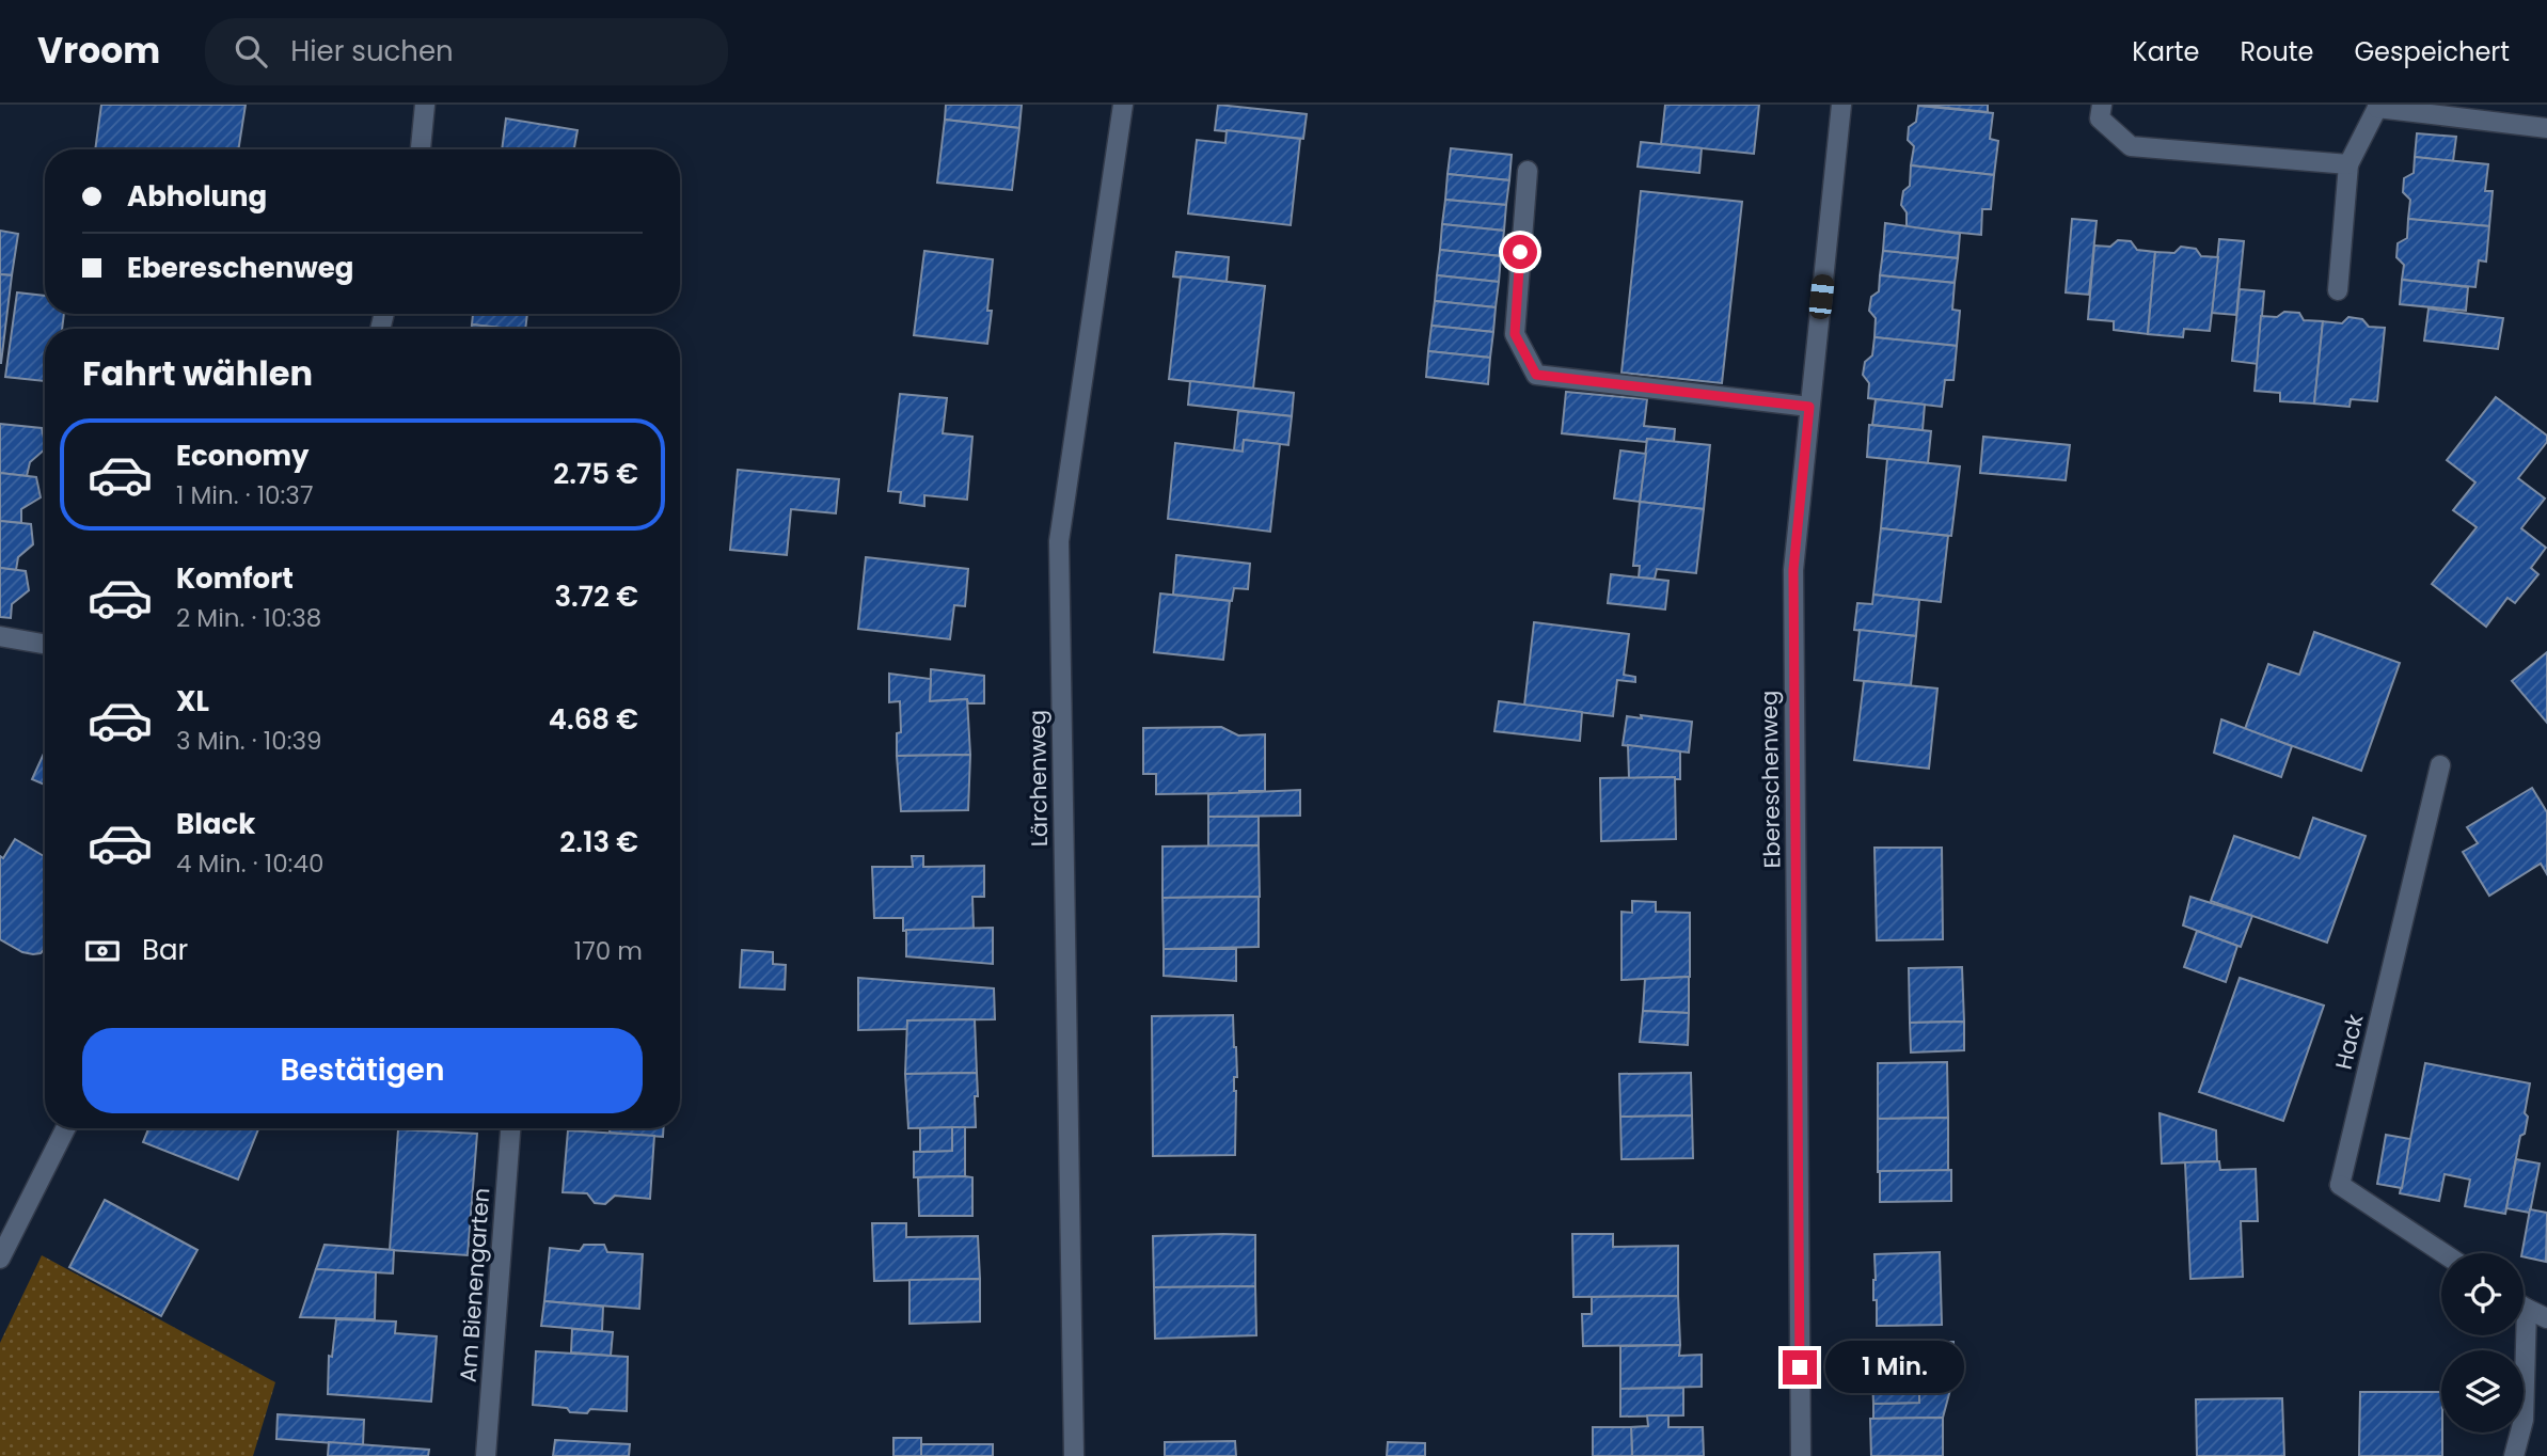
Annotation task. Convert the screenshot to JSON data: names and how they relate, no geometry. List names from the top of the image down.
{
  "streets": {
    "street": [
      "Lärchenweg",
      "Ebereschenweg",
      "Hack",
      "Am Bienengarten"
    ]
  },
  "page": {
    "header": "Vroom",
    "search": "Hier suchen",
    "nav": ["Karte", "Route", "Gespeichert"],
    "banner": ["Abholung", "Ebereschenweg"],
    "heading": "Fahrt wählen",
    "list": [
      {
        "name": "Economy",
        "note": "1 Min. · 10:37",
        "value": "2.75 €"
      },
      {
        "name": "Komfort",
        "note": "2 Min. · 10:38",
        "value": "3.72 €"
      },
      {
        "name": "XL",
        "note": "3 Min. · 10:39",
        "value": "4.68 €"
      },
      {
        "name": "Black",
        "note": "4 Min. · 10:40",
        "value": "2.13 €"
      }
    ],
    "pay": ["Bar", "170 m"],
    "buttons": "Bestätigen",
    "bubble": "1 Min."
  }
}
